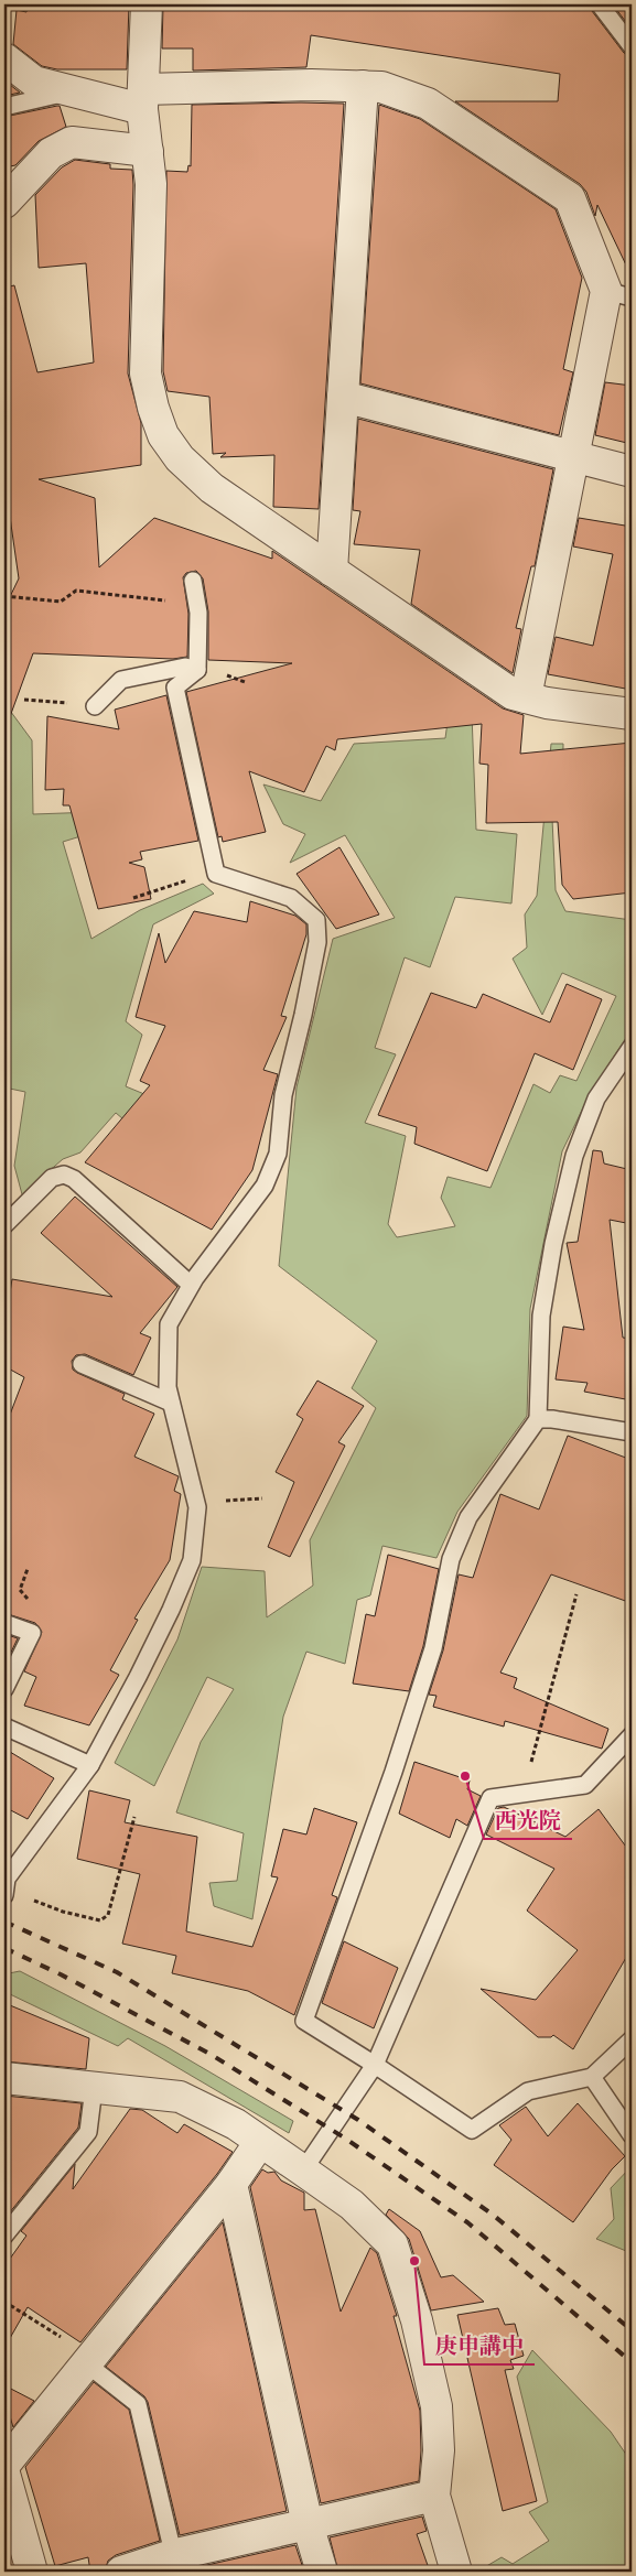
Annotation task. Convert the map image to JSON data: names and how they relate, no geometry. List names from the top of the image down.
{
  "places": ["西光院", "庚申講中"]
}
